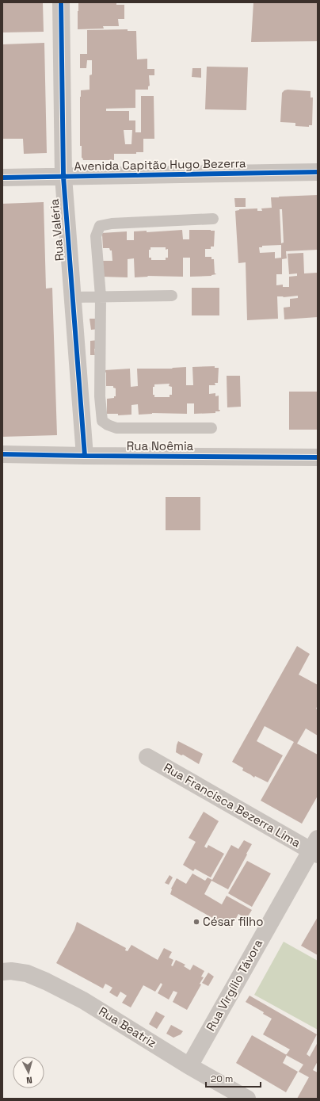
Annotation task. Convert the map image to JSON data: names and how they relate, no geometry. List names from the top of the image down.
{
  "streets": {
    "street": [
      "Avenida Capitão Hugo Bezerra",
      "Rua Valéria",
      "Rua Noêmia",
      "Rua Francisca Bezerra Lima",
      "Rua Virgílio Távora",
      "Rua Beatriz"
    ]
  },
  "crossings": [
    ["Avenida Capitão Hugo Bezerra", "Rua Valéria"],
    ["Rua Valéria", "Rua Noêmia"],
    ["Rua Francisca Bezerra Lima", "Rua Virgílio Távora"],
    ["Rua Virgílio Távora", "Rua Beatriz"]
  ],
  "places": ["César filho"],
  "scale_bar": "20 m",
  "north": "bottom"
}
